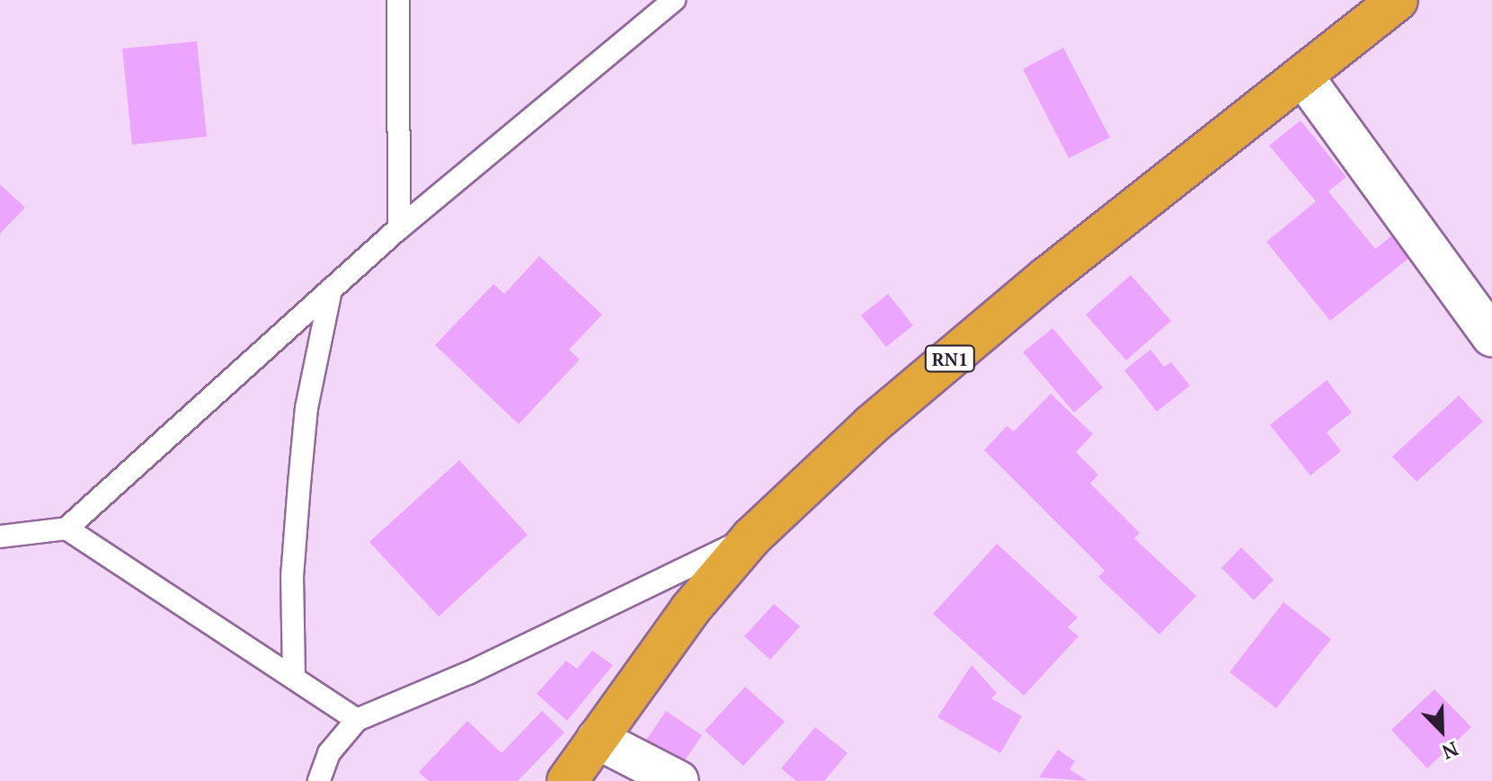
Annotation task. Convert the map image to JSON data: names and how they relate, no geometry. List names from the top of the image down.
{
  "streets": {
    "highway": ["RN1"]
  },
  "north": "bottom right"
}
